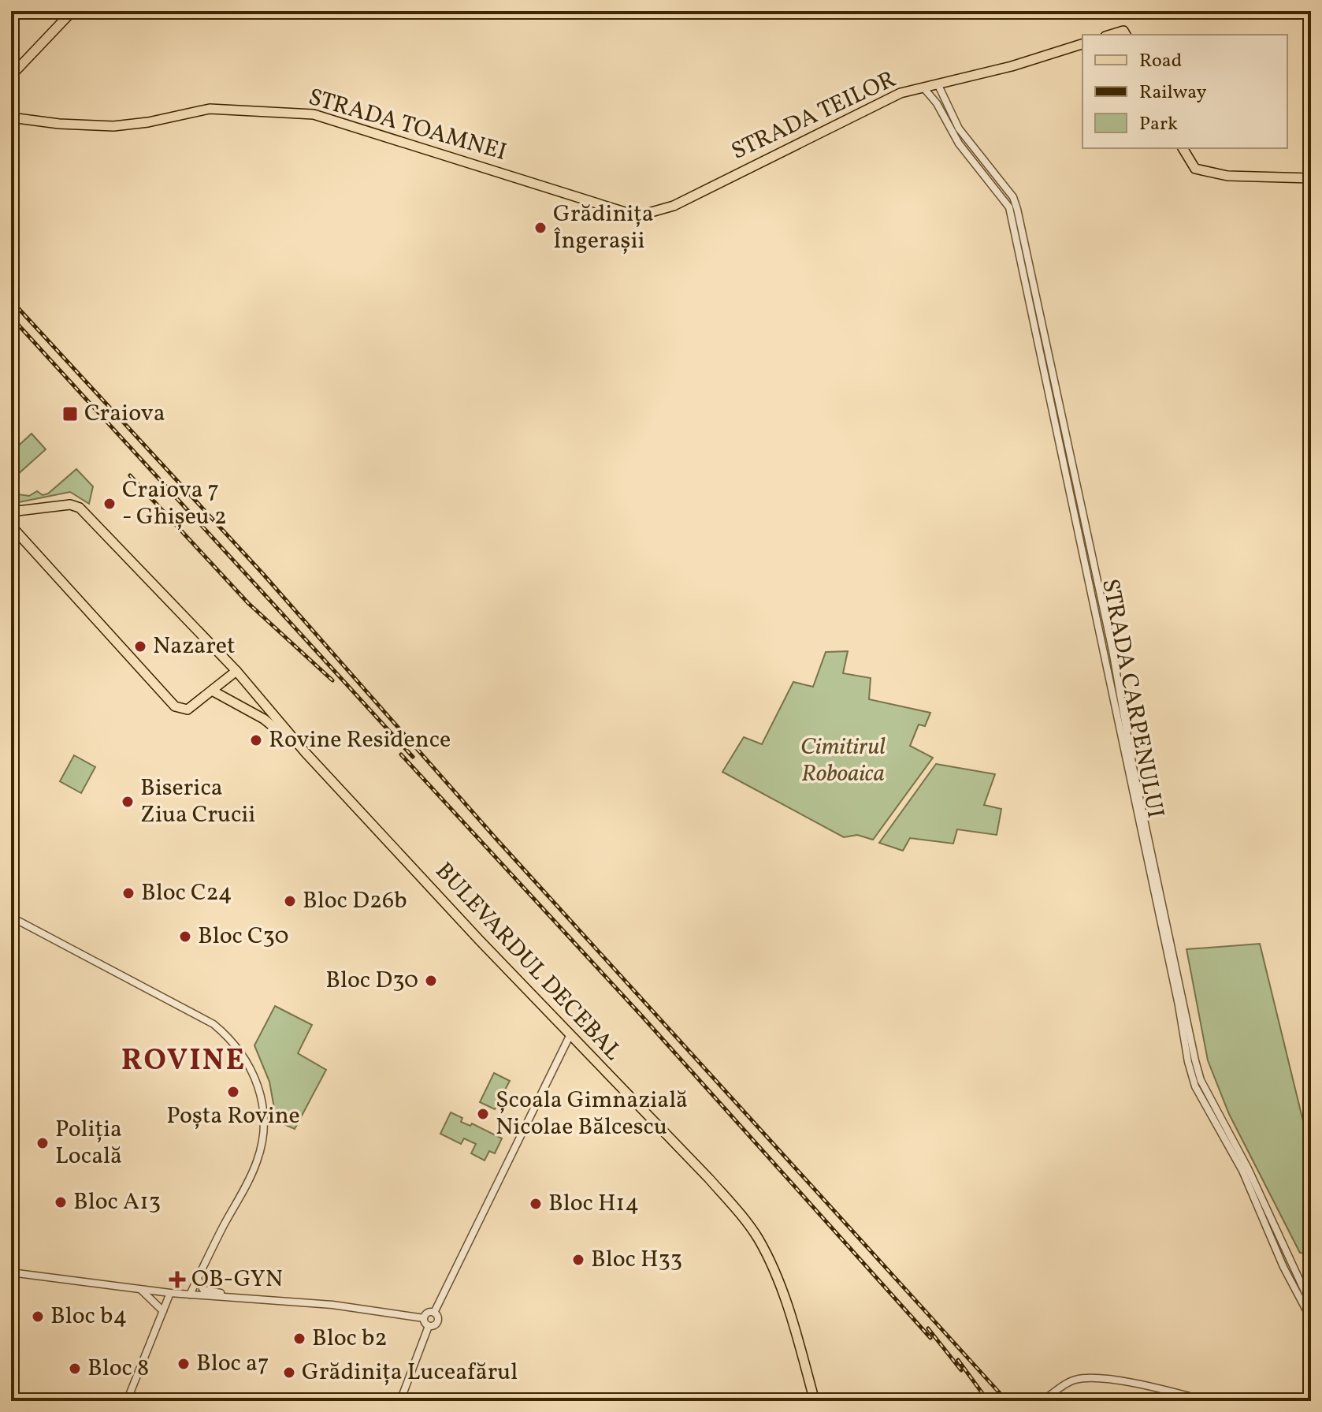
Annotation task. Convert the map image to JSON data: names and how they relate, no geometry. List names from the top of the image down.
{
  "streets": {
    "main road": ["STRADA TEILOR", "STRADA TOAMNEI", "BULEVARDUL DECEBAL"],
    "street": ["STRADA CARPENULUI"]
  },
  "crossings": [
    ["STRADA TEILOR", "STRADA TOAMNEI"],
    ["STRADA TEILOR", "STRADA CARPENULUI"]
  ],
  "districts": ["ROVINE"],
  "parks": ["Cimitirul Roboaica"],
  "places": {
    "other": [
      "Grădinița Îngerașii",
      "Craiova 7 - Ghișeu 2",
      "Nazaret",
      "Rovine Residence",
      "Biserica Ziua Crucii",
      "Bloc C24",
      "Bloc D26b",
      "Bloc C30",
      "Bloc D30",
      "Poșta Rovine",
      "Școala Gimnazială Nicolae Bălcescu",
      "Poliția Locală",
      "Bloc A13",
      "Bloc H14",
      "Bloc H33",
      "Bloc b4",
      "Bloc b2",
      "Bloc a7",
      "Bloc 8",
      "Grădinița Luceafărul"
    ],
    "transit": ["Craiova"],
    "health": ["OB-GYN"]
  },
  "legend": ["Road", "Railway", "Park"]
}
